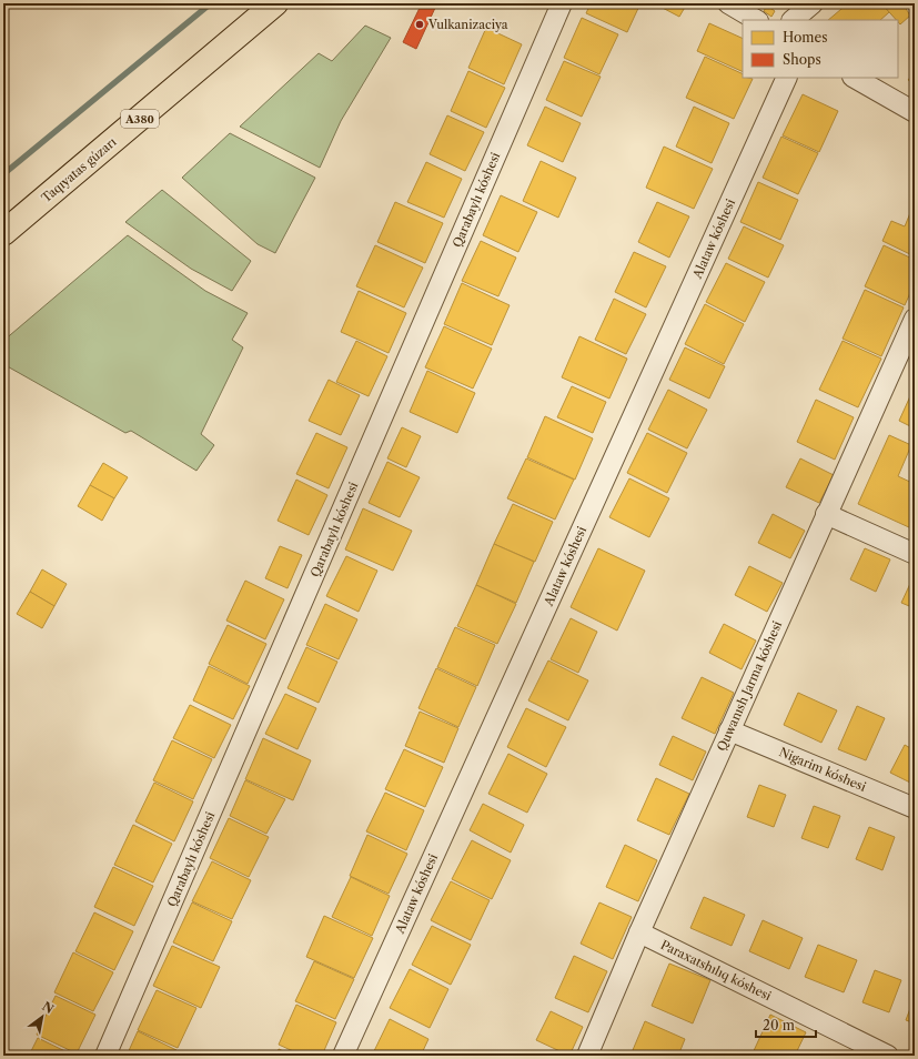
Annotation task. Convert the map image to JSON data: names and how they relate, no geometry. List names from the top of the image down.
{
  "streets": {
    "highway": ["A380", "Taqıyatas gúzarı"],
    "street": [
      "Qarabaylı kóshesi",
      "Alataw kóshesi",
      "Quwanısh Jarma kóshesi",
      "Nigarim kóshesi",
      "Paraxatshılıq kóshesi"
    ]
  },
  "crossings": [
    ["Quwanısh Jarma kóshesi", "Nigarim kóshesi"],
    ["Quwanısh Jarma kóshesi", "Paraxatshılıq kóshesi"]
  ],
  "places": ["Vulkanizaciya"],
  "legend": ["Homes", "Shops"],
  "scale_bar": "20 m",
  "north": "top right"
}
